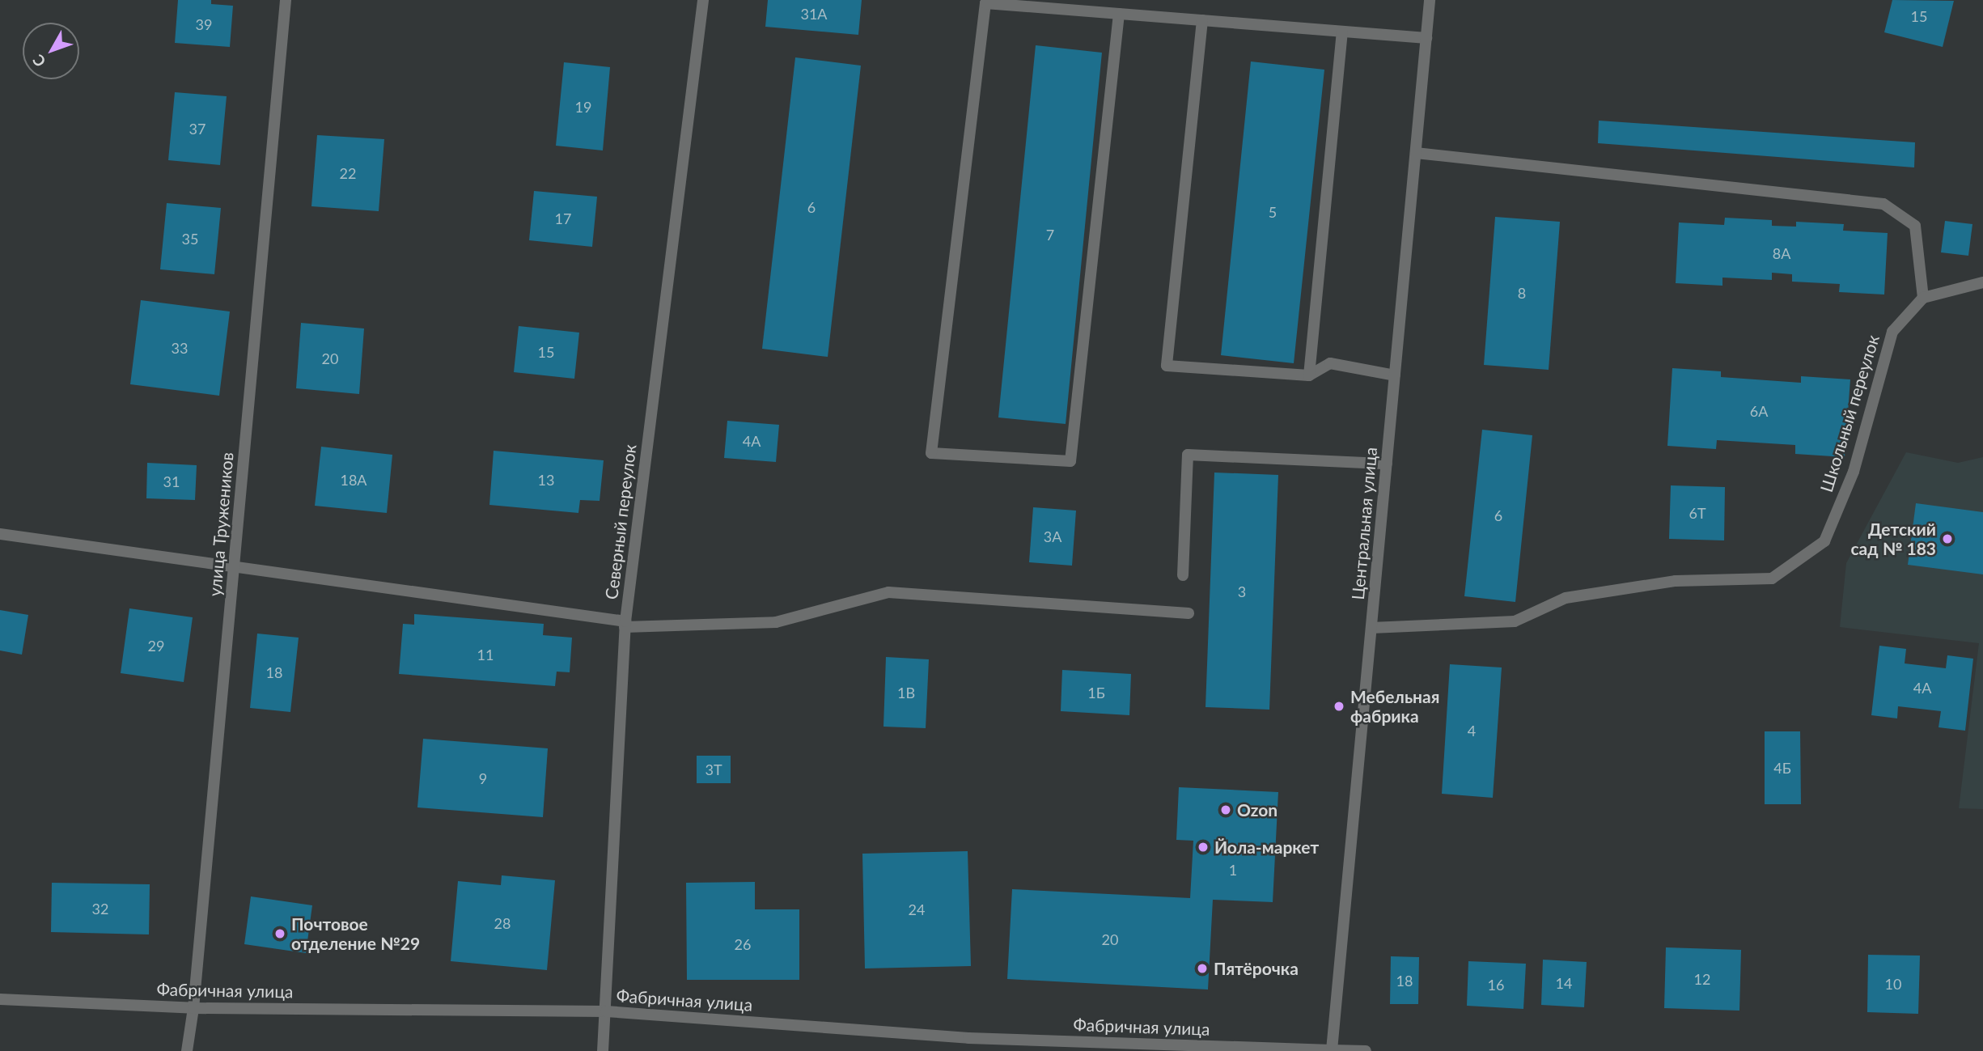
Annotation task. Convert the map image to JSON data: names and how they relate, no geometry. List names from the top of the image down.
{
  "streets": {
    "street": [
      "Школьный переулок",
      "Северный переулок",
      "Центральная улица",
      "улица Тружеников",
      "Фабричная улица"
    ]
  },
  "crossings": [
    ["Школьный переулок", "Центральная улица"],
    ["Северный переулок", "Фабричная улица"],
    ["Центральная улица", "Фабричная улица"],
    ["улица Тружеников", "Фабричная улица"]
  ],
  "places": [
    "Детский сад № 183",
    "Мебельная фабрика",
    "Ozon",
    "Йола-маркет",
    "Почтовое отделение №29",
    "Пятёрочка"
  ],
  "house_numbers": [
    "31А",
    "15",
    "39",
    "19",
    "37",
    "22",
    "6",
    "5",
    "17",
    "7",
    "35",
    "8А",
    "8",
    "33",
    "15",
    "20",
    "6А",
    "4А",
    "18А",
    "13",
    "31",
    "6Т",
    "6",
    "3А",
    "3",
    "29",
    "11",
    "18",
    "4А",
    "1В",
    "1Б",
    "4",
    "4Б",
    "3Т",
    "9",
    "1",
    "32",
    "24",
    "28",
    "20",
    "26",
    "12",
    "18",
    "14",
    "10",
    "16"
  ],
  "north": "bottom left"
}
